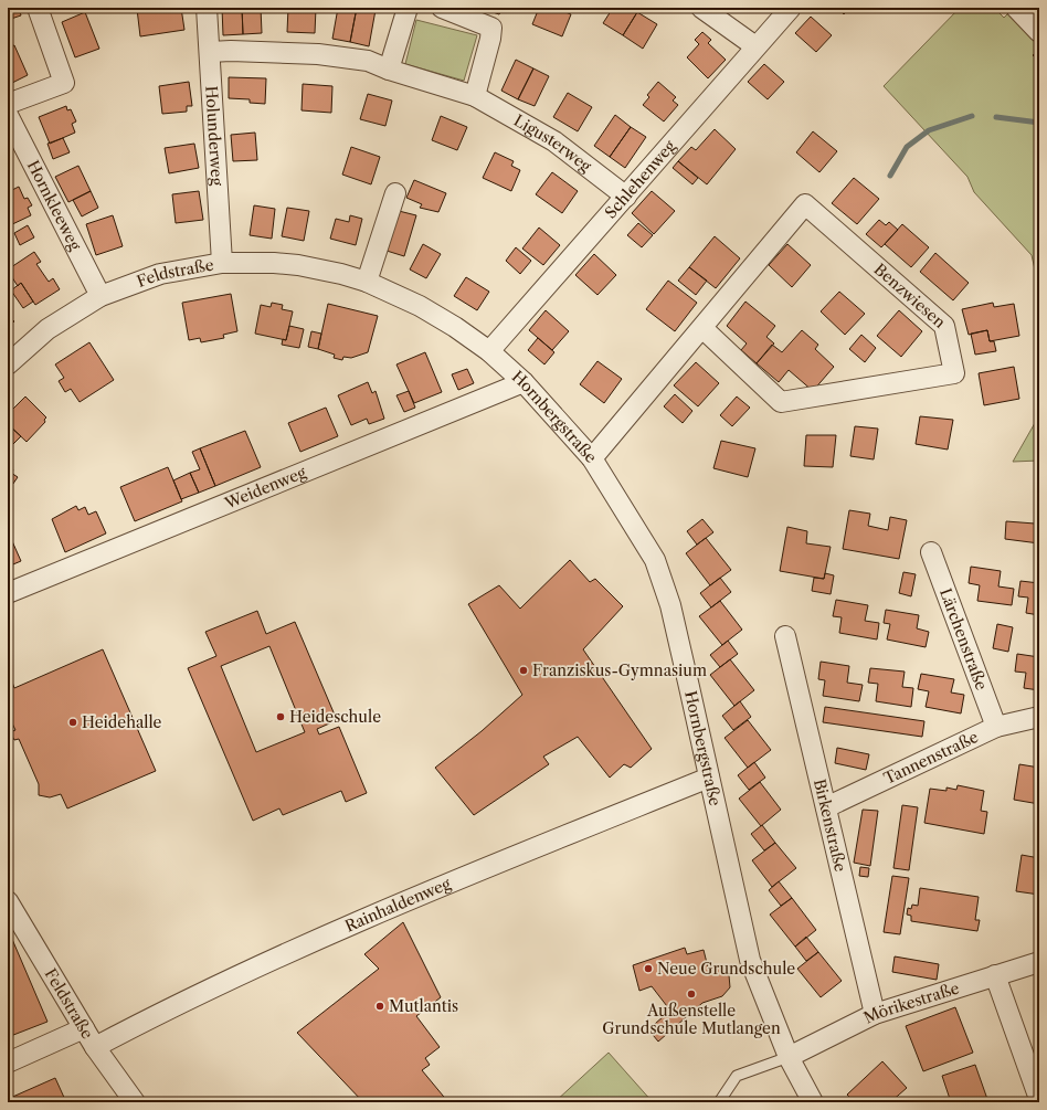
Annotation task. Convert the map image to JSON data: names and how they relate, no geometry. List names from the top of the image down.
{
  "streets": {
    "street": [
      "Holunderweg",
      "Ligusterweg",
      "Schlehenweg",
      "Hornkleeweg",
      "Feldstraße",
      "Benzwiesen",
      "Hornbergstraße",
      "Weidenweg",
      "Lärchenstraße",
      "Tannenstraße",
      "Birkenstraße",
      "Rainhaldenweg",
      "Mörikestraße"
    ]
  },
  "crossings": [
    ["Holunderweg", "Ligusterweg"],
    ["Holunderweg", "Feldstraße"],
    ["Ligusterweg", "Schlehenweg"],
    ["Schlehenweg", "Hornbergstraße"],
    ["Hornkleeweg", "Feldstraße"],
    ["Feldstraße", "Hornbergstraße"],
    ["Feldstraße", "Rainhaldenweg"],
    ["Benzwiesen", "Hornbergstraße"],
    ["Hornbergstraße", "Weidenweg"],
    ["Hornbergstraße", "Rainhaldenweg"],
    ["Hornbergstraße", "Mörikestraße"],
    ["Lärchenstraße", "Tannenstraße"],
    ["Tannenstraße", "Birkenstraße"],
    ["Birkenstraße", "Mörikestraße"]
  ],
  "places": [
    "Franziskus-Gymnasium",
    "Heideschule",
    "Heidehalle",
    "Neue Grundschule",
    "Außenstelle Grundschule Mutlangen",
    "Mutlantis"
  ]
}
